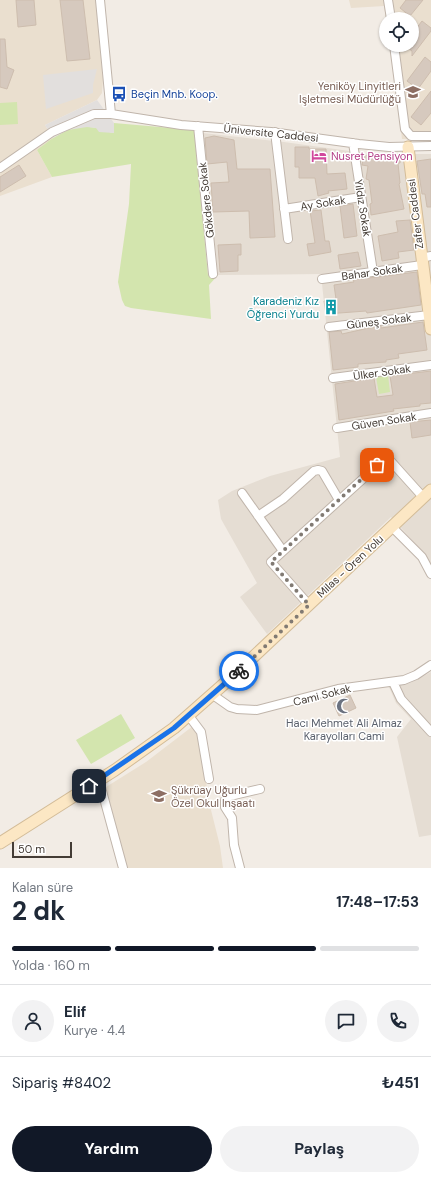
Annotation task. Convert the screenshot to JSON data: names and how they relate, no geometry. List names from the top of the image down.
{
  "streets": {
    "main road": ["Zafer Caddesi", "Milas - Ören Yolu"],
    "street": [
      "Üniversite Caddesi",
      "Gökdere Sokak",
      "Ay Sokak",
      "Yıldız Sokak",
      "Bahar Sokak",
      "Güneş Sokak",
      "Ülker Sokak",
      "Güven Sokak",
      "Cami Sokak"
    ]
  },
  "crossings": [
    ["Üniversite Caddesi", "Gökdere Sokak"],
    ["Üniversite Caddesi", "Ay Sokak"],
    ["Üniversite Caddesi", "Yıldız Sokak"],
    ["Üniversite Caddesi", "Zafer Caddesi"],
    ["Ay Sokak", "Yıldız Sokak"],
    ["Yıldız Sokak", "Bahar Sokak"],
    ["Zafer Caddesi", "Bahar Sokak"],
    ["Zafer Caddesi", "Güneş Sokak"],
    ["Milas - Ören Yolu", "Cami Sokak"]
  ],
  "places": {
    "school or university": ["Yeniköy Linyitleri Işletmesi Müdürlüğü", "Şükrüay Uğurlu Özel Okul Inşaatı"],
    "bus stop": ["Beçin Mnb. Koop."],
    "hotel": ["Nusret Pensiyon"],
    "building": ["Karadeniz Kız Öğrenci Yurdu"],
    "mosque": ["Hacı Mehmet Ali Almaz Karayolları Cami"]
  },
  "scale_bar": "50 m",
  "page": {
    "scale": "50 m",
    "heading": ["2 dk", "Kalan süre", "17:48–17:53"],
    "panel": [
      "Elif",
      "Kurye · 4.4",
      "Sipariş #8402",
      "₺451"
    ],
    "bar": "Yolda · 160 m",
    "buttons": ["Yardım", "Paylaş"]
  }
}
